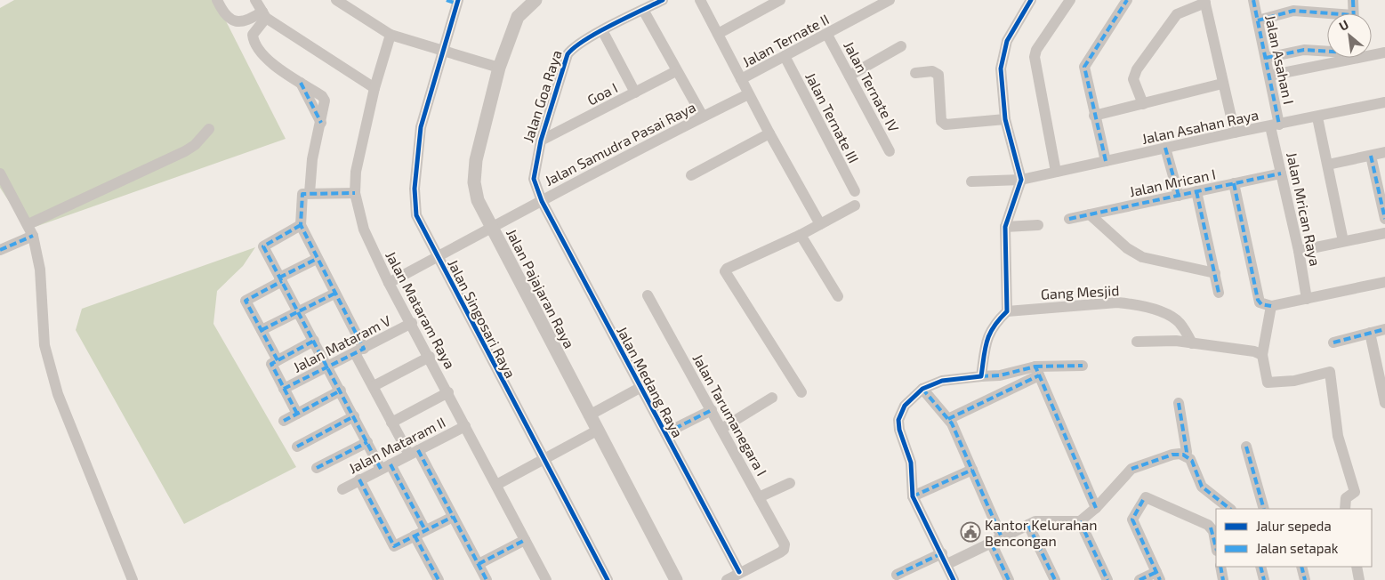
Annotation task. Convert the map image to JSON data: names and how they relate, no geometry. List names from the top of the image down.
{
  "streets": {
    "street": [
      "Jalan Ternate II",
      "Jalan Asahan I",
      "Jalan Ternate IV",
      "Goa I",
      "Jalan Goa Raya",
      "Jalan Ternate III",
      "Jalan Asahan Raya",
      "Jalan Samudra Pasai Raya",
      "Jalan Mrican I",
      "Jalan Mrican Raya",
      "Jalan Pajajaran Raya",
      "Gang Mesjid",
      "Jalan Mataram Raya",
      "Jalan Singosari Raya",
      "Jalan Mataram V",
      "Jalan Medang Raya",
      "Jalan Tarumanegara I",
      "Jalan Mataram II"
    ]
  },
  "crossings": [
    ["Jalan Ternate II", "Jalan Ternate IV"],
    ["Jalan Ternate II", "Jalan Ternate III"],
    ["Jalan Asahan I", "Jalan Asahan Raya"],
    ["Jalan Asahan I", "Jalan Mrican Raya"],
    ["Goa I", "Jalan Goa Raya"],
    ["Jalan Goa Raya", "Jalan Samudra Pasai Raya"],
    ["Jalan Goa Raya", "Jalan Medang Raya"],
    ["Jalan Asahan Raya", "Jalan Mrican Raya"],
    ["Jalan Samudra Pasai Raya", "Jalan Pajajaran Raya"],
    ["Jalan Samudra Pasai Raya", "Jalan Mataram Raya"],
    ["Jalan Samudra Pasai Raya", "Jalan Singosari Raya"],
    ["Jalan Samudra Pasai Raya", "Jalan Medang Raya"],
    ["Jalan Mrican I", "Jalan Mrican Raya"],
    ["Jalan Mataram Raya", "Jalan Mataram V"],
    ["Jalan Mataram Raya", "Jalan Mataram II"],
    ["Jalan Medang Raya", "Jalan Tarumanegara I"]
  ],
  "places": {
    "public building": ["Kantor Kelurahan Bencongan"]
  },
  "legend": ["Jalur sepeda", "Jalan setapak"],
  "north": "top left"
}
